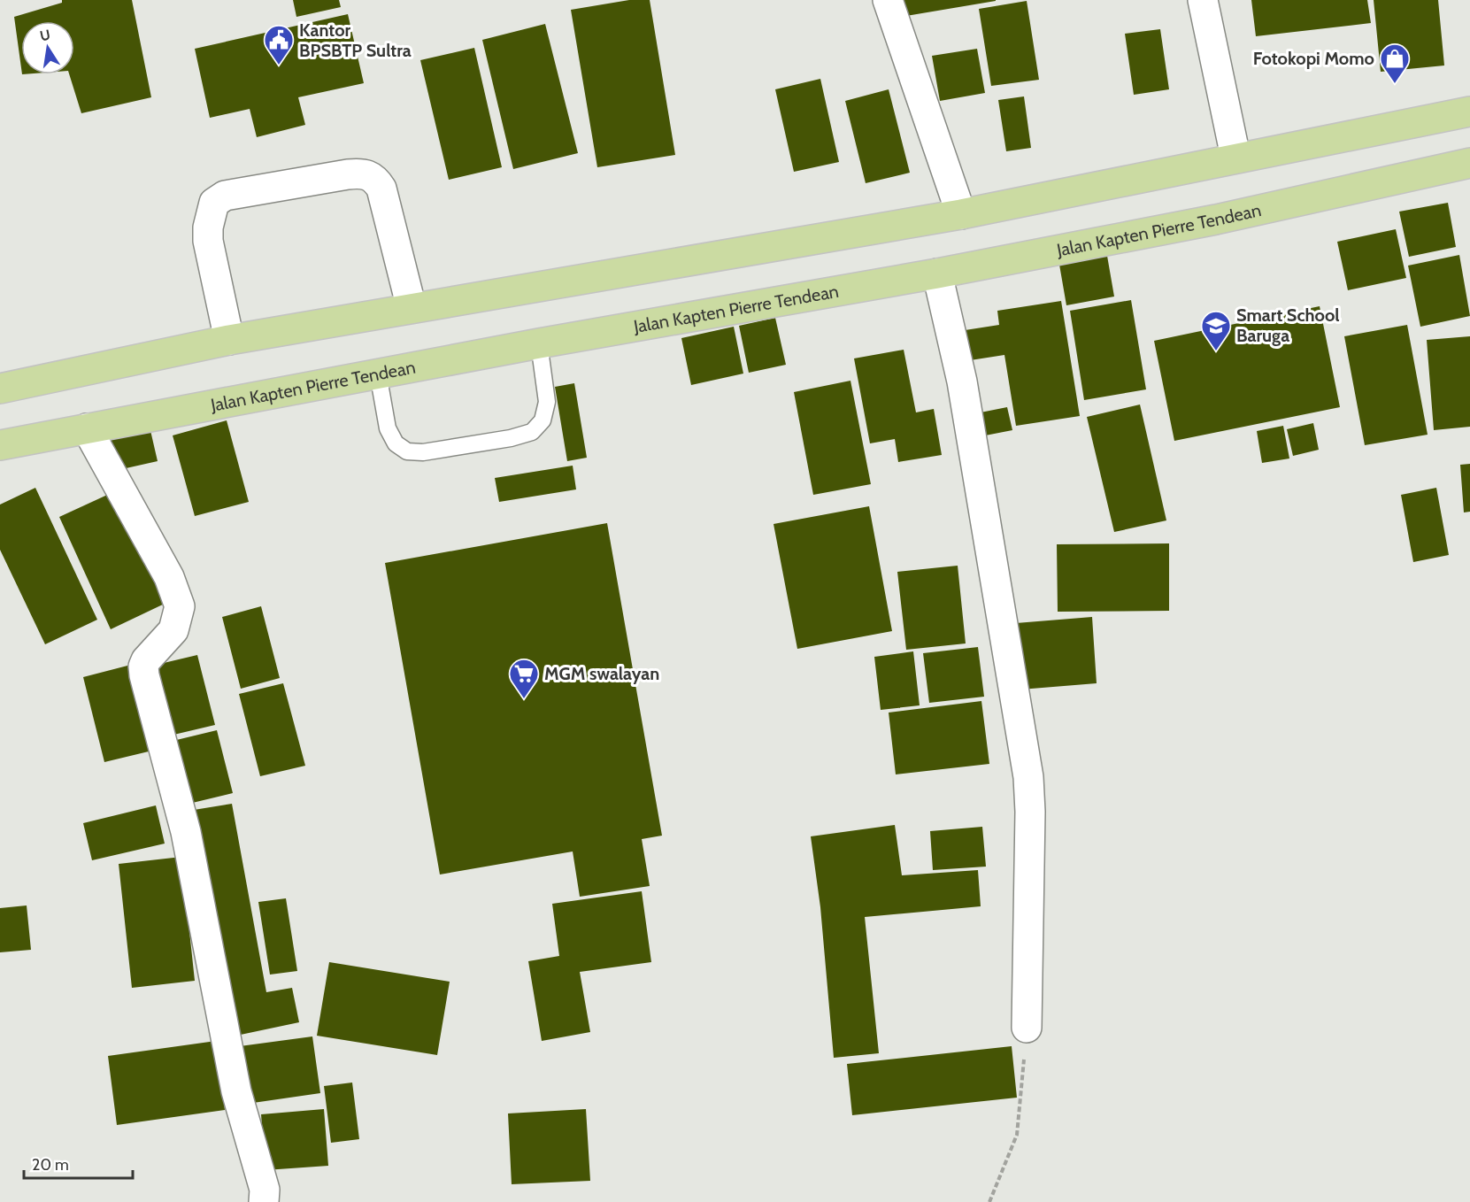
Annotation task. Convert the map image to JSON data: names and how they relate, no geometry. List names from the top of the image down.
{
  "streets": {
    "highway": ["Jalan Kapten Pierre Tendean"]
  },
  "places": {
    "public building": ["Kantor BPSBTP Sultra"],
    "shop": ["Fotokopi Momo"],
    "school or university": ["Smart School Baruga"],
    "supermarket": ["MGM swalayan"]
  },
  "scale_bar": "20 m",
  "north": "top"
}
